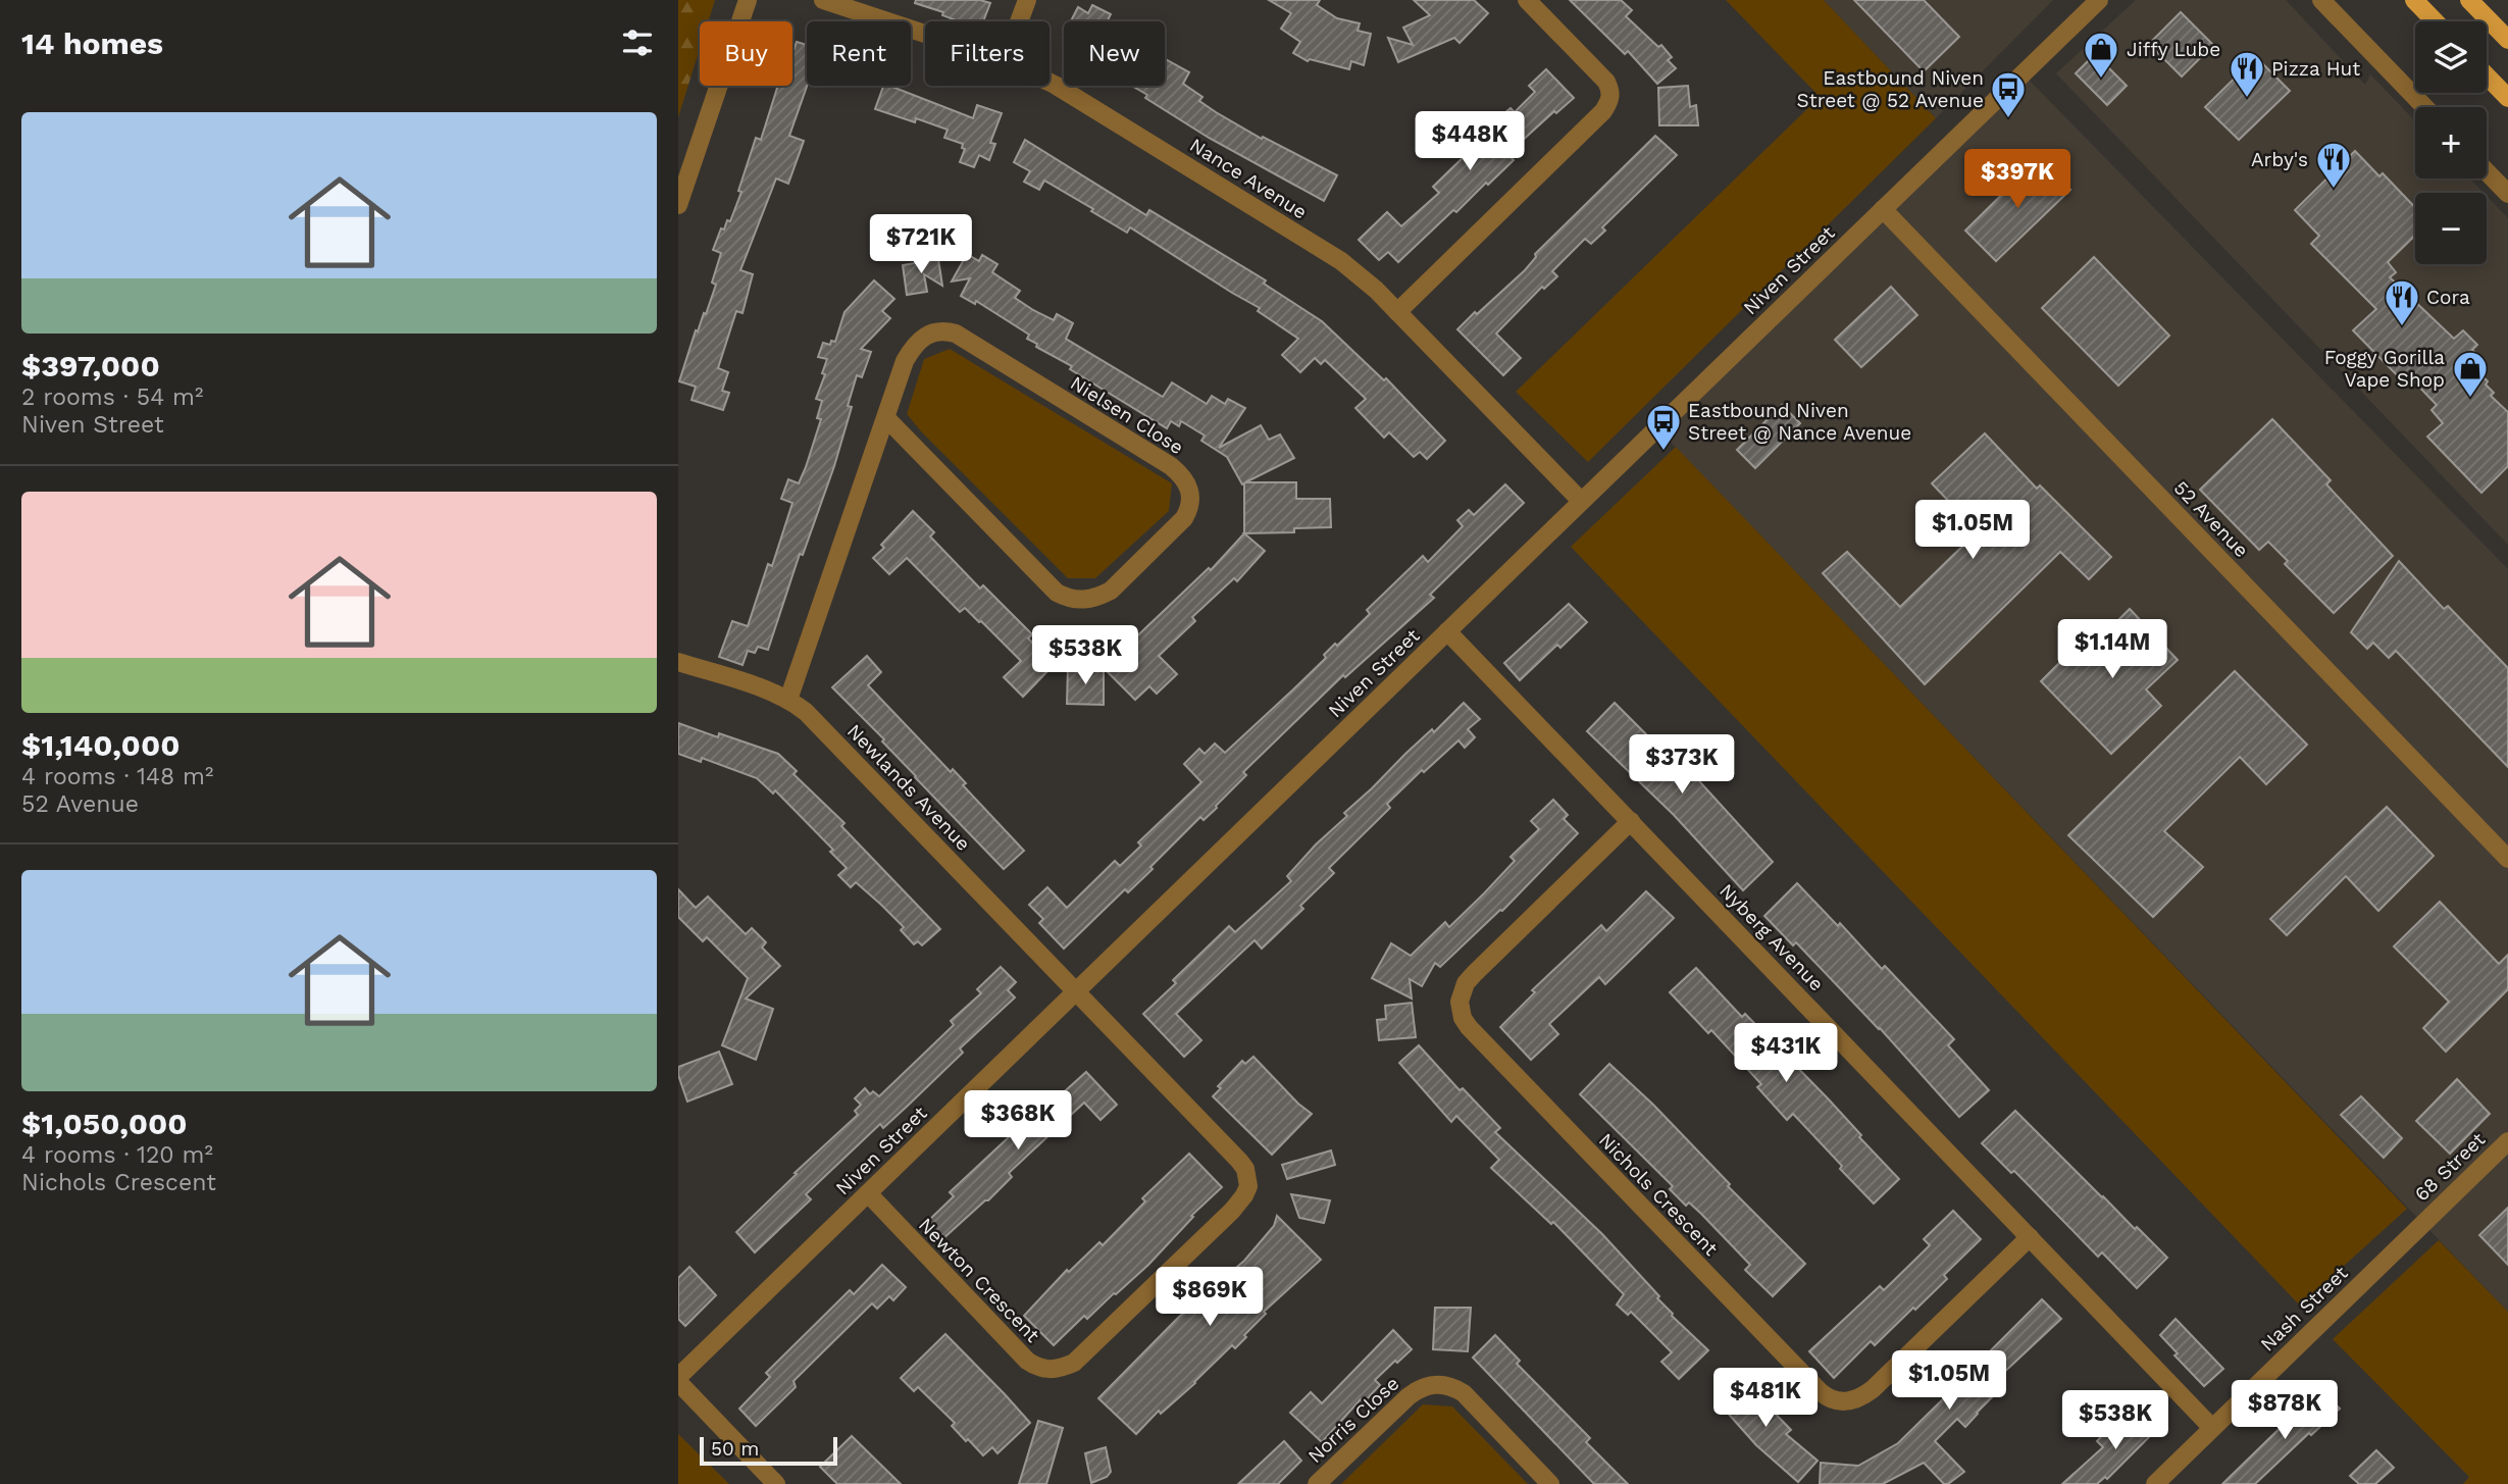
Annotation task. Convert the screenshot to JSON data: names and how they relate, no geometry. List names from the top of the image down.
{
  "streets": {
    "street": [
      "Nance Avenue",
      "Niven Street",
      "Nielsen Close",
      "52 Avenue",
      "Newlands Avenue",
      "Nyberg Avenue",
      "68 Street",
      "Nichols Crescent",
      "Newton Crescent",
      "Nash Street",
      "Norris Close"
    ]
  },
  "crossings": [
    ["Nance Avenue", "Niven Street"],
    ["Niven Street", "52 Avenue"],
    ["Niven Street", "Newlands Avenue"],
    ["Niven Street", "Nyberg Avenue"],
    ["Niven Street", "Newton Crescent"],
    ["Nielsen Close", "Newlands Avenue"],
    ["Newlands Avenue", "Newton Crescent"],
    ["Nyberg Avenue", "Nichols Crescent"],
    ["Nyberg Avenue", "Nash Street"],
    ["68 Street", "Nash Street"]
  ],
  "places": {
    "shop": ["Jiffy Lube", "Foggy Gorilla Vape Shop"],
    "restaurant": ["Pizza Hut", "Arby's", "Cora"],
    "bus stop": ["Eastbound Niven Street @ 52 Avenue", "Eastbound Niven Street @ Nance Avenue"]
  },
  "scale_bar": "50 m",
  "page": {
    "heading": "14 homes",
    "map_buttons": ["+", "−"],
    "chip": [
      "Buy",
      "Rent",
      "Filters",
      "New"
    ],
    "list": [
      {
        "name": "$397,000",
        "note": "2 rooms · 54 m² · Niven Street"
      },
      {
        "name": "$1,140,000",
        "note": "4 rooms · 148 m² · 52 Avenue"
      },
      {
        "name": "$1,050,000",
        "note": "4 rooms · 120 m² · Nichols Crescent"
      }
    ],
    "price": [
      "$448K",
      "$397K",
      "$721K",
      "$1.05M",
      "$1.14M",
      "$538K",
      "$373K",
      "$431K",
      "$368K",
      "$869K",
      "$1.05M",
      "$481K",
      "$878K",
      "$538K"
    ],
    "scale": "50 m"
  }
}
